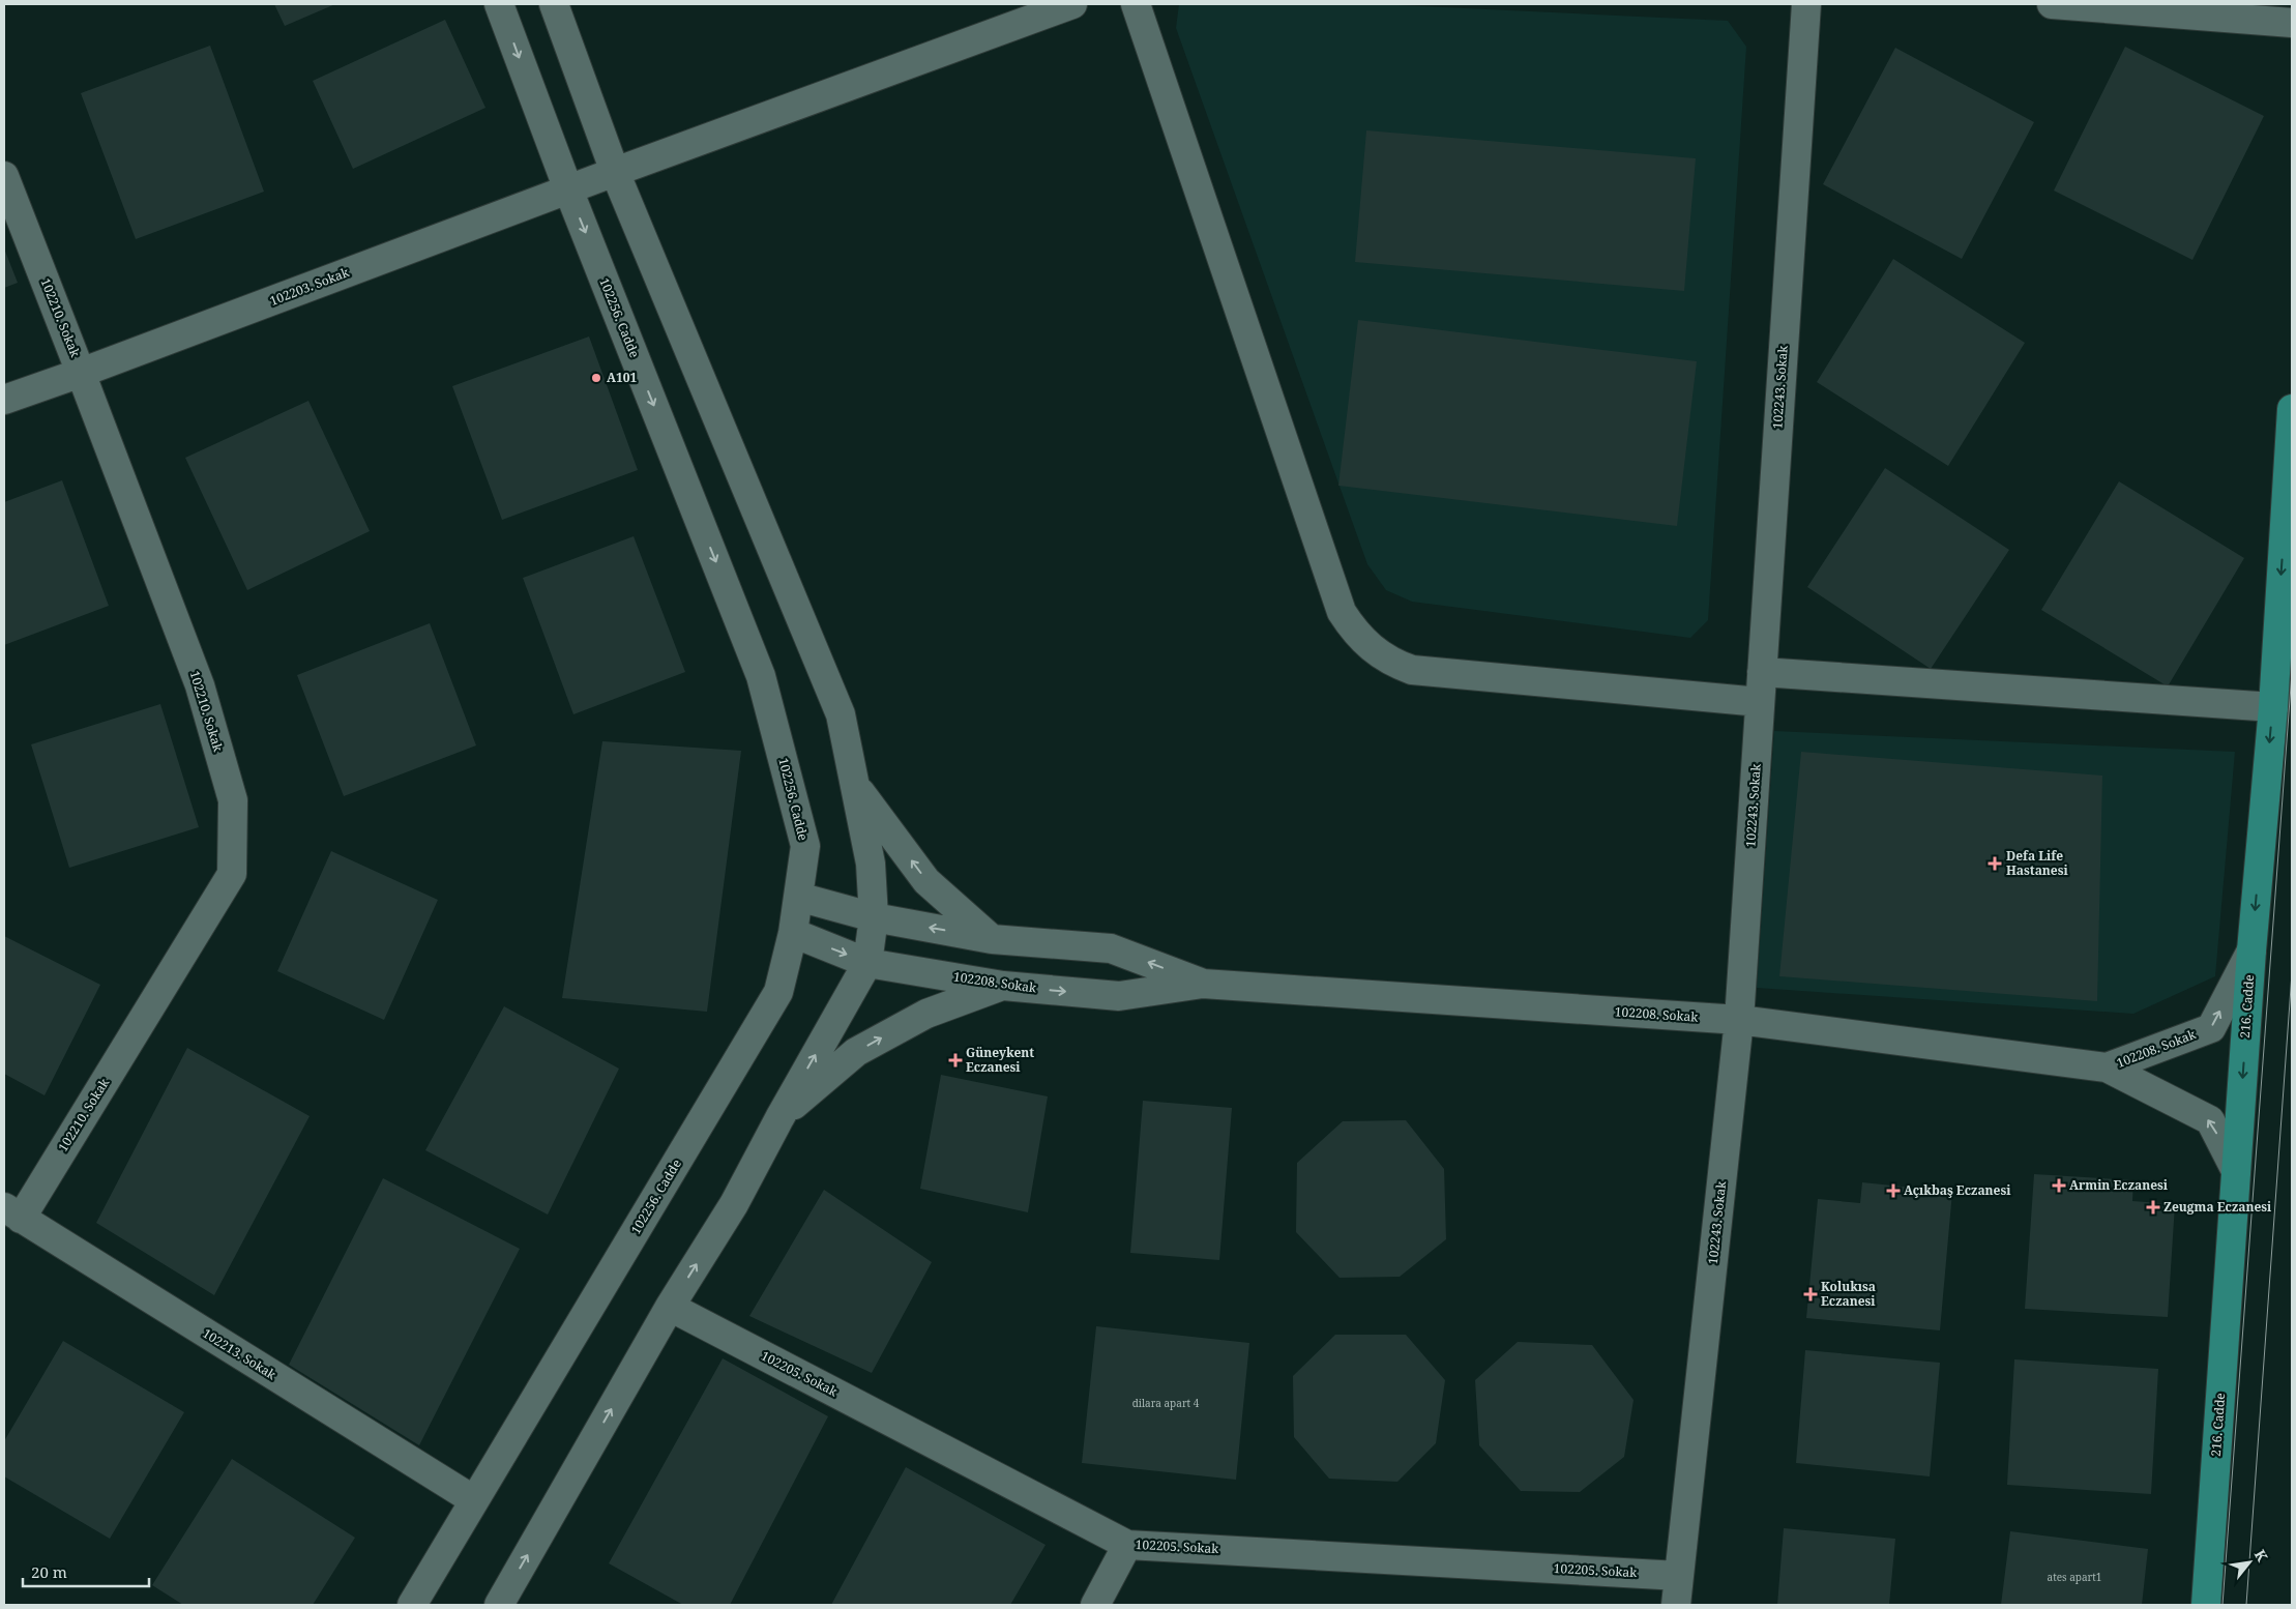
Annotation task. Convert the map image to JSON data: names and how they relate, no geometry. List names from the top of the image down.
{
  "streets": {
    "main road": ["216. Cadde"],
    "street": [
      "102203. Sokak",
      "102210. Sokak",
      "102256. Cadde",
      "102243. Sokak",
      "102208. Sokak",
      "102213. Sokak",
      "102205. Sokak"
    ]
  },
  "crossings": [
    ["102203. Sokak", "102210. Sokak"],
    ["102203. Sokak", "102256. Cadde"],
    ["102210. Sokak", "102213. Sokak"],
    ["102256. Cadde", "102208. Sokak"],
    ["102256. Cadde", "102213. Sokak"],
    ["102243. Sokak", "102208. Sokak"],
    ["102243. Sokak", "102205. Sokak"],
    ["102208. Sokak", "216. Cadde"]
  ],
  "one_way": ["216. Cadde"],
  "places": {
    "other": ["A101"],
    "health": [
      "Defa Life Hastanesi",
      "Güneykent Eczanesi",
      "Armin Eczanesi",
      "Açıkbaş Eczanesi",
      "Zeugma Eczanesi",
      "Kolukısa Eczanesi"
    ]
  },
  "house_numbers": ["dilara apart 4", "ates apart1"],
  "scale_bar": "20 m",
  "north": "top right"
}
